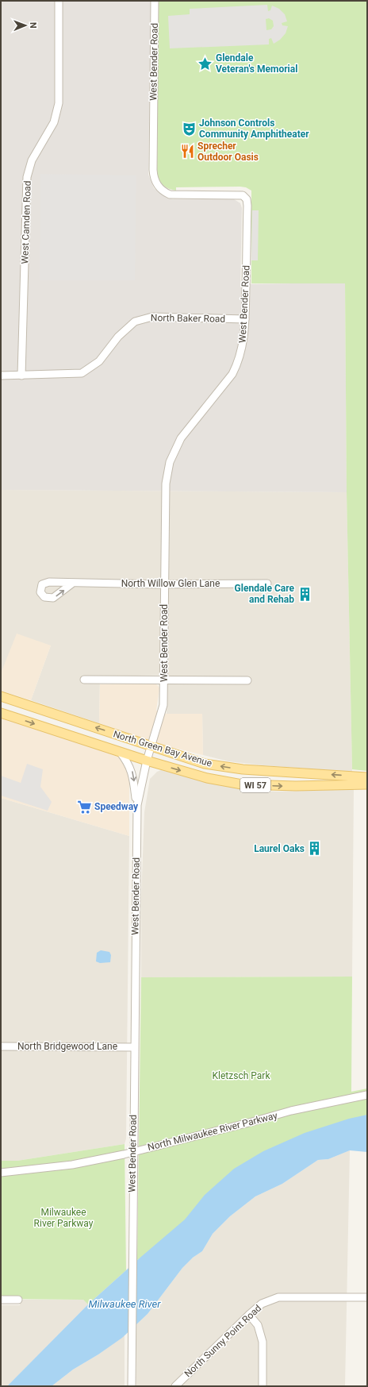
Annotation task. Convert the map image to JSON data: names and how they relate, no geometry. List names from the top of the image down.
{
  "streets": {
    "main road": ["North Green Bay Avenue", "WI 57"],
    "street": [
      "West Bender Road",
      "West Camden Road",
      "North Baker Road",
      "North Willow Glen Lane",
      "North Bridgewood Lane",
      "North Milwaukee River Parkway",
      "North Sunny Point Road"
    ]
  },
  "crossings": [
    ["West Bender Road", "North Baker Road"],
    ["West Bender Road", "North Willow Glen Lane"],
    ["West Bender Road", "North Green Bay Avenue"],
    ["West Bender Road", "North Bridgewood Lane"],
    ["West Bender Road", "North Milwaukee River Parkway"],
    ["West Camden Road", "North Baker Road"]
  ],
  "water": ["Milwaukee River"],
  "parks": ["Kletzsch Park", "Milwaukee River Parkway"],
  "places": {
    "place": ["Glendale Veteran's Memorial"],
    "theatre": ["Johnson Controls Community Amphitheater"],
    "restaurant": ["Sprecher Outdoor Oasis"],
    "building": ["Glendale Care and Rehab", "Laurel Oaks"],
    "supermarket": ["Speedway"]
  },
  "north": "right"
}
